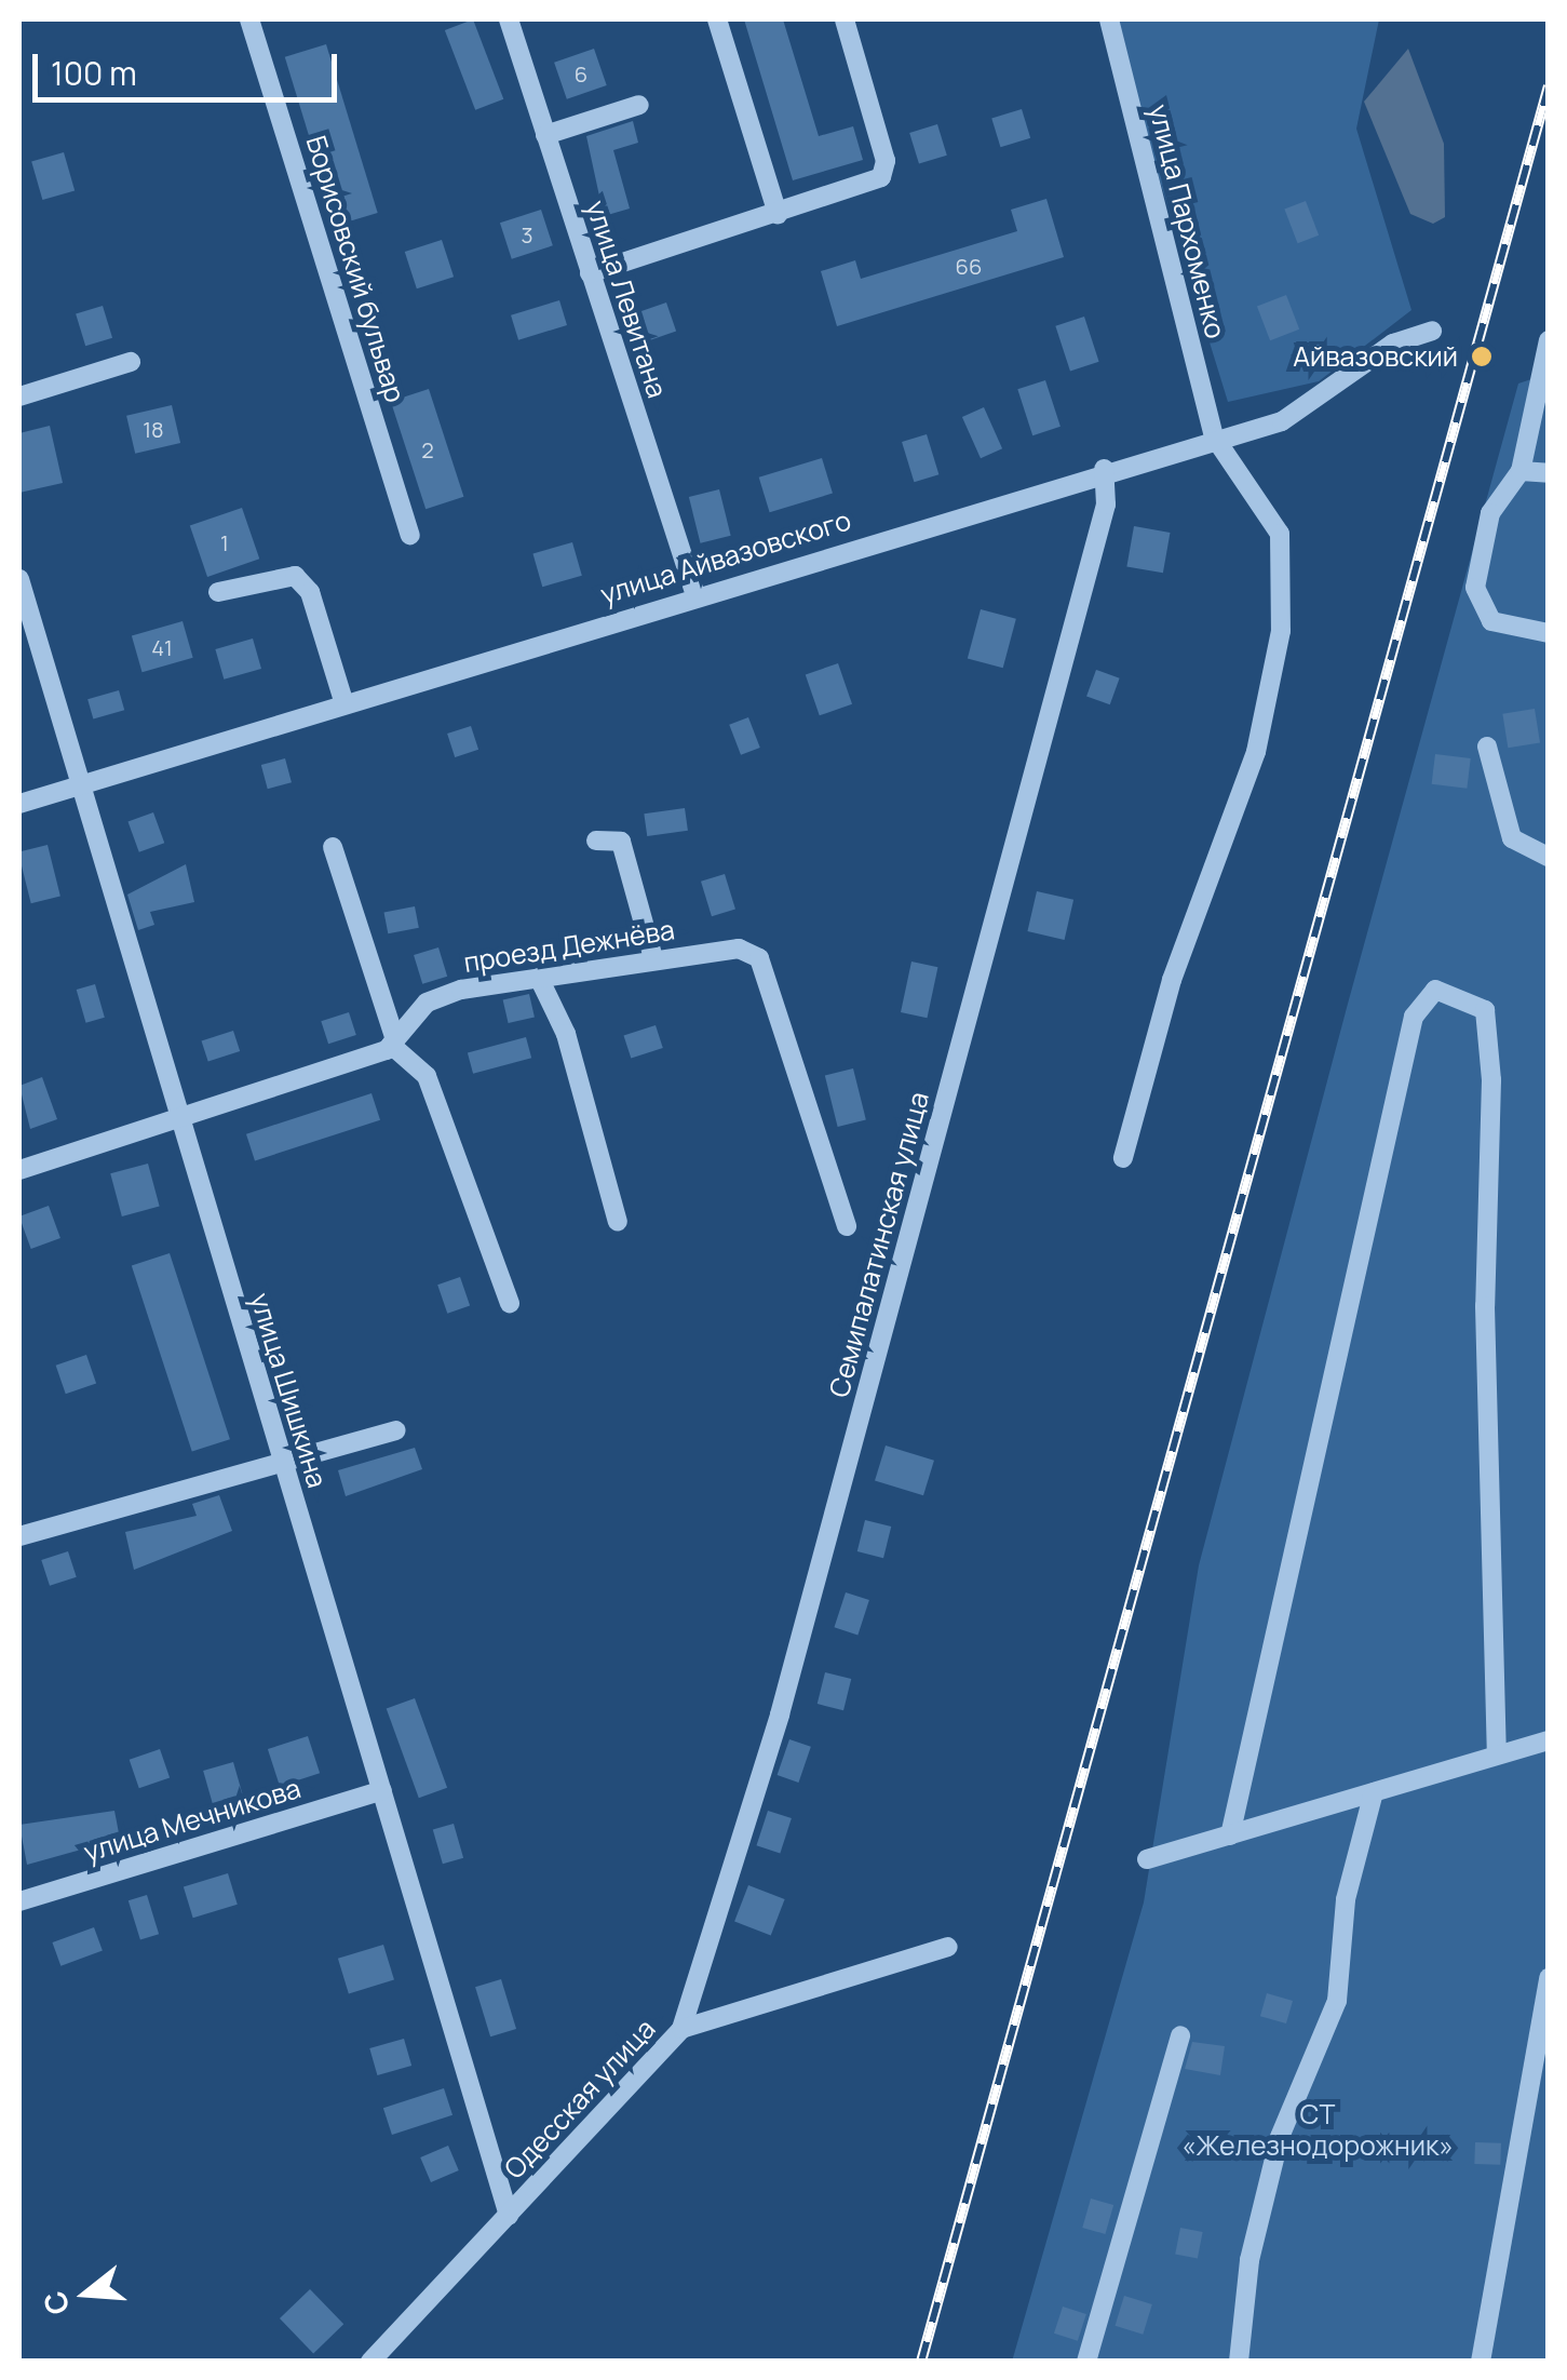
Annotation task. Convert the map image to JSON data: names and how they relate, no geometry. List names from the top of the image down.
{
  "streets": {
    "street": [
      "улица Пархоменко",
      "Борисовский бульвар",
      "улица Левитана",
      "улица Айвазовского",
      "проезд Дежнёва",
      "Семипалатинская улица",
      "улица Шишкина",
      "улица Мечникова",
      "Одесская улица"
    ]
  },
  "crossings": [
    ["улица Пархоменко", "улица Айвазовского"],
    ["улица Левитана", "улица Айвазовского"],
    ["улица Айвазовского", "Семипалатинская улица"],
    ["улица Айвазовского", "улица Шишкина"],
    ["проезд Дежнёва", "улица Шишкина"],
    ["Семипалатинская улица", "Одесская улица"],
    ["улица Шишкина", "улица Мечникова"],
    ["улица Шишкина", "Одесская улица"]
  ],
  "parks": ["СТ «Железнодорожник»"],
  "places": ["Айвазовский"],
  "house_numbers": [
    "6",
    "3",
    "66",
    "18",
    "2",
    "1",
    "41"
  ],
  "scale_bar": "100 m",
  "north": "left"
}
